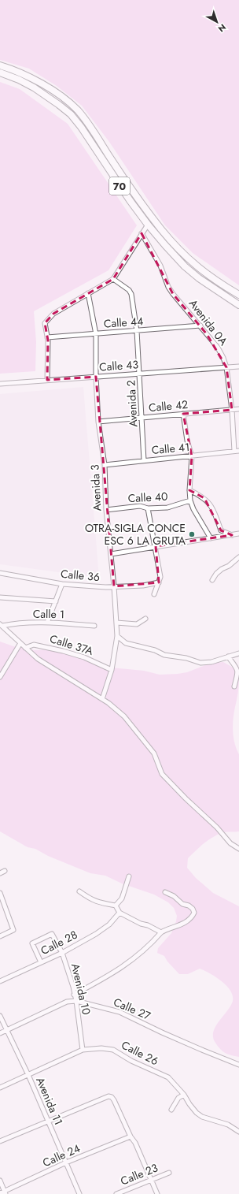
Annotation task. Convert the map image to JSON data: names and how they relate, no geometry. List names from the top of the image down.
{
  "streets": {
    "main road": ["70"],
    "street": [
      "Calle 44",
      "Avenida 0A",
      "Calle 43",
      "Avenida 2",
      "Calle 42",
      "Calle 41",
      "Avenida 3",
      "Calle 40",
      "Calle 36",
      "Calle 1",
      "Calle 37A",
      "Calle 28",
      "Avenida 10",
      "Calle 27",
      "Calle 26",
      "Avenida 11",
      "Calle 24",
      "Calle 23"
    ]
  },
  "crossings": [
    ["Calle 44", "Avenida 0A"],
    ["Calle 44", "Avenida 2"],
    ["Calle 44", "Avenida 3"],
    ["Avenida 0A", "Calle 43"],
    ["Avenida 0A", "Calle 42"],
    ["Avenida 0A", "Calle 41"],
    ["Calle 43", "Avenida 2"],
    ["Calle 43", "Avenida 3"],
    ["Avenida 2", "Calle 42"],
    ["Avenida 2", "Calle 41"],
    ["Calle 42", "Avenida 3"],
    ["Calle 41", "Avenida 3"],
    ["Avenida 3", "Calle 40"],
    ["Avenida 3", "Calle 36"],
    ["Avenida 3", "Calle 37A"],
    ["Calle 28", "Avenida 10"],
    ["Avenida 10", "Calle 27"],
    ["Avenida 10", "Calle 26"],
    ["Calle 27", "Avenida 11"],
    ["Calle 26", "Avenida 11"],
    ["Avenida 11", "Calle 24"]
  ],
  "places": ["OTRA-SIGLA CONCE ESC 6 LA GRUTA"],
  "north": "bottom right"
}
